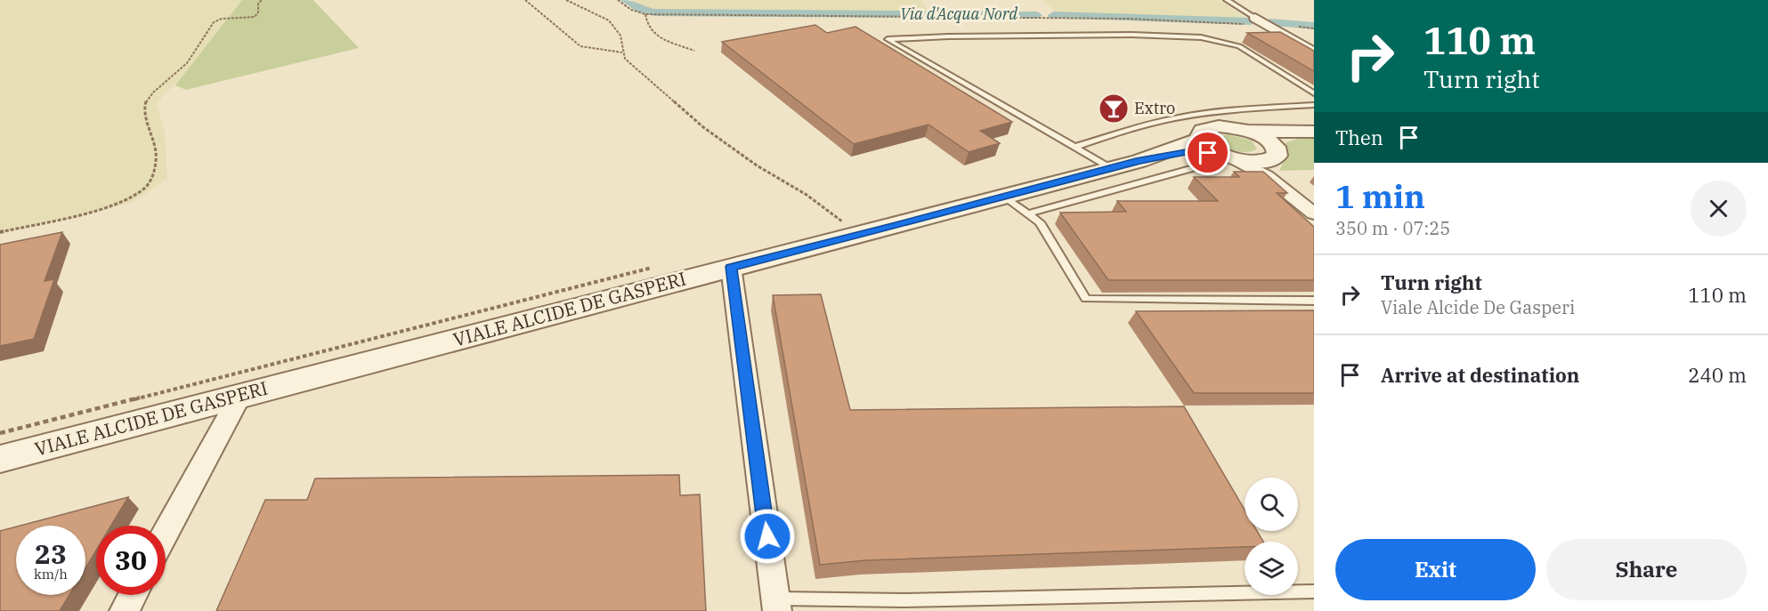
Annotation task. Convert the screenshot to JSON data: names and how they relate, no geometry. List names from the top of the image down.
{
  "streets": {
    "street": ["VIALE ALCIDE DE GASPERI"]
  },
  "water": ["Via d'Acqua Nord"],
  "places": {
    "bar": ["Extro"]
  },
  "page": {
    "turn": ["110 m", "Turn right"],
    "then": "Then",
    "heading": ["1 min", "350 m · 07:25"],
    "list": [
      {
        "name": "Turn right",
        "note": "Viale Alcide De Gasperi",
        "value": "110 m"
      },
      {
        "name": "Arrive at destination",
        "value": "240 m"
      }
    ],
    "speed": "23 km/h",
    "limit": "30",
    "buttons": ["Exit", "Share"]
  }
}
